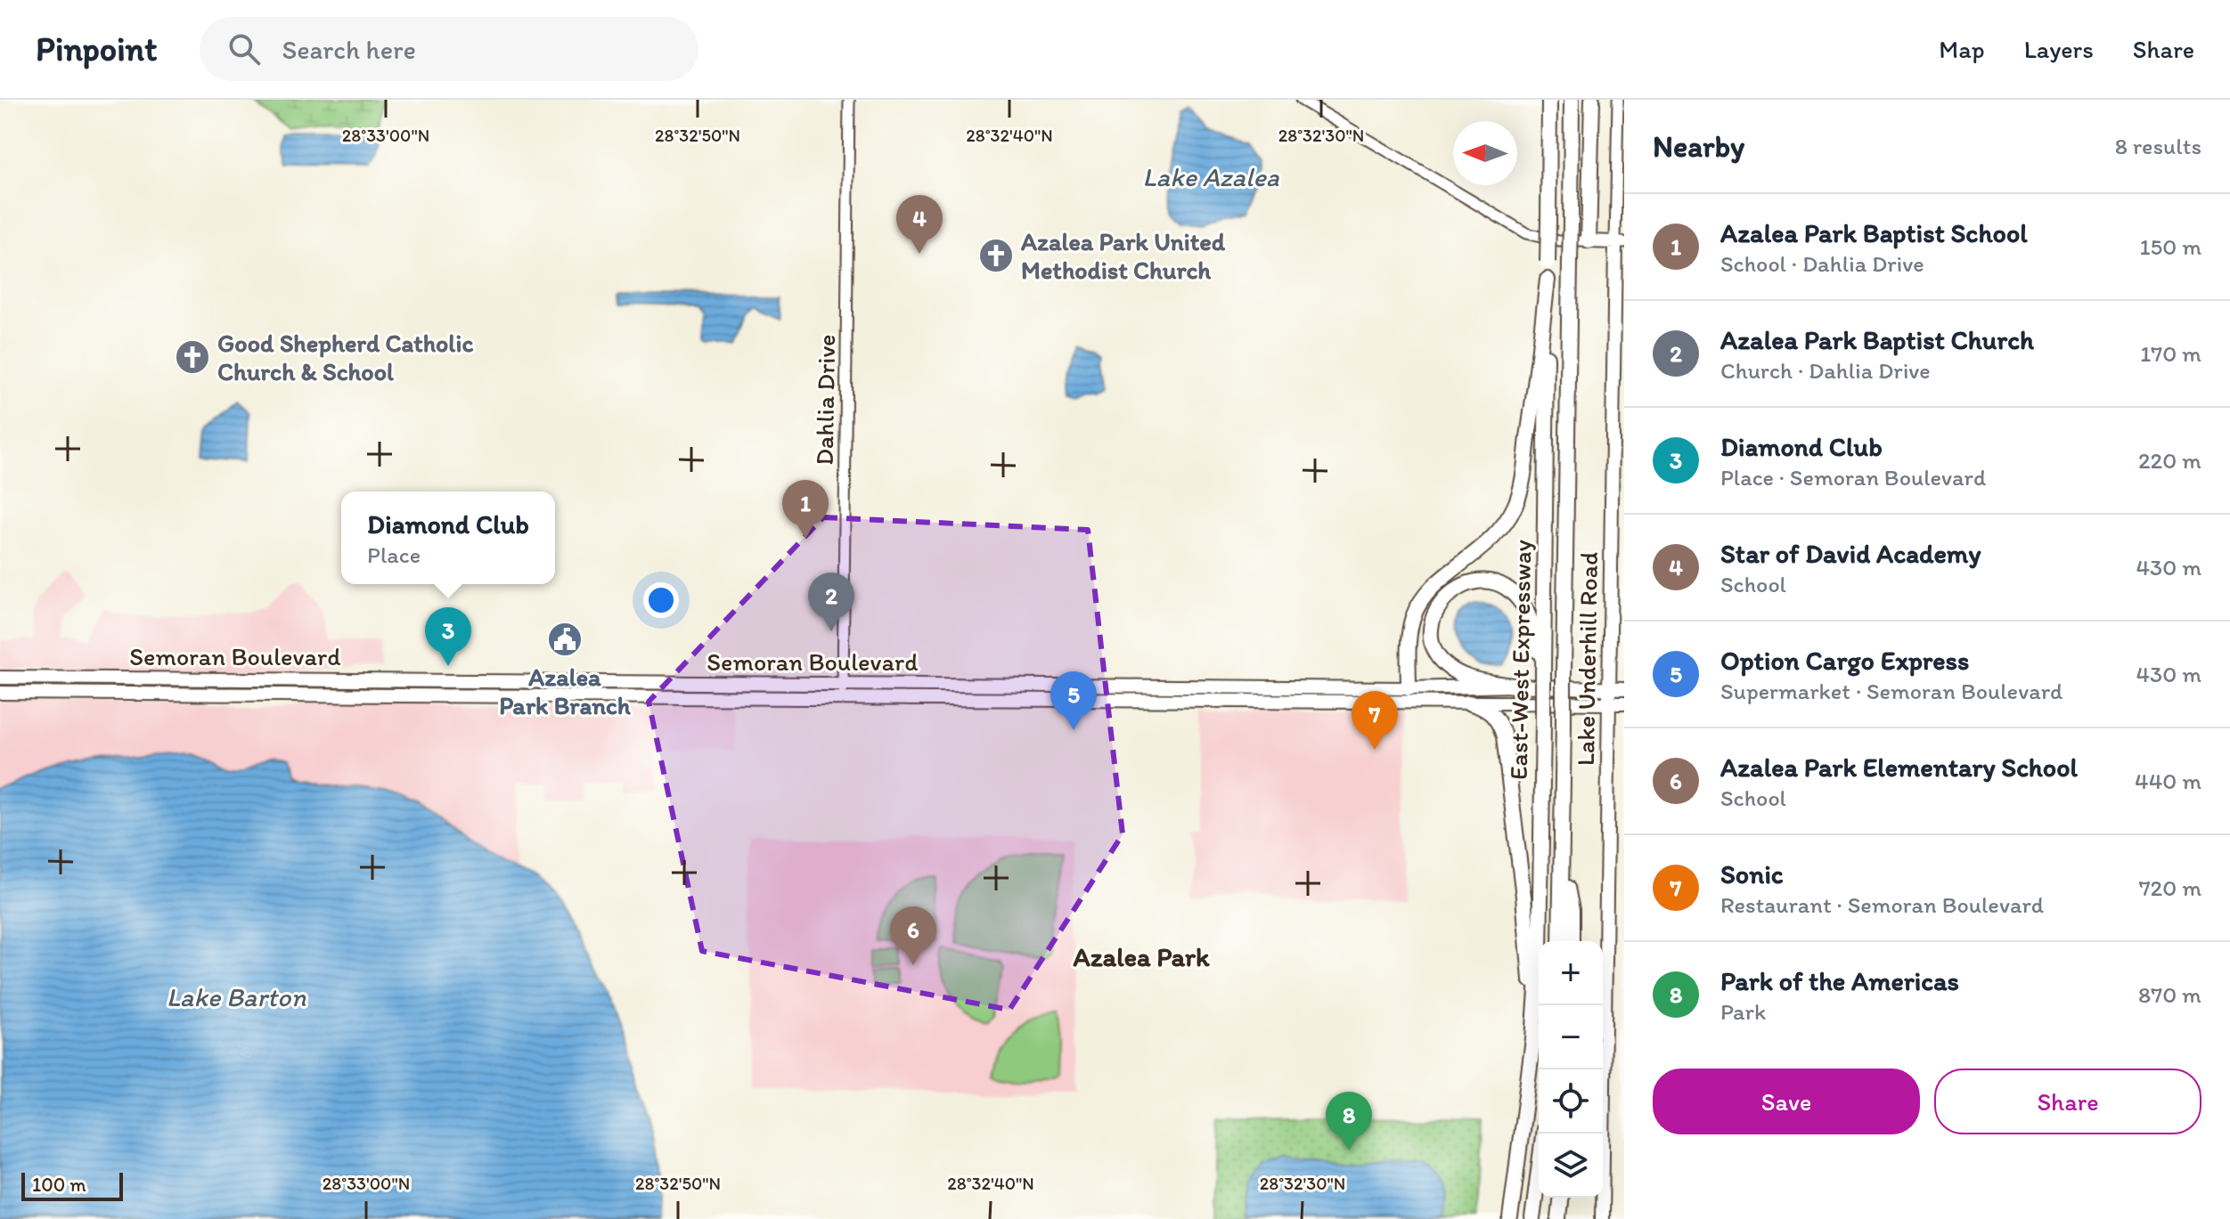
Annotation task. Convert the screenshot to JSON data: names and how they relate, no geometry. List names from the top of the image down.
{
  "streets": {
    "highway": ["East-West Expressway"],
    "main road": ["Semoran Boulevard", "Lake Underhill Road"],
    "street": ["Dahlia Drive"]
  },
  "crossings": [
    ["Dahlia Drive", "Semoran Boulevard"],
    ["Semoran Boulevard", "Lake Underhill Road"]
  ],
  "districts": ["Azalea Park"],
  "water": ["Lake Azalea", "Lake Barton"],
  "places": {
    "church": ["Azalea Park United Methodist Church", "Good Shepherd Catholic Church & School"],
    "public building": ["Azalea Park Branch"]
  },
  "scale_bar": "100 m",
  "north": "left",
  "page": {
    "header": "Pinpoint",
    "search": "Search here",
    "nav": ["Map", "Layers", "Share"],
    "heading": ["Nearby", "8 results"],
    "list": [
      {
        "mark": "1",
        "name": "Azalea Park Baptist School",
        "note": "School · Dahlia Drive",
        "value": "150 m"
      },
      {
        "mark": "2",
        "name": "Azalea Park Baptist Church",
        "note": "Church · Dahlia Drive",
        "value": "170 m"
      },
      {
        "mark": "3",
        "name": "Diamond Club",
        "note": "Place · Semoran Boulevard",
        "value": "220 m"
      },
      {
        "mark": "4",
        "name": "Star of David Academy",
        "note": "School",
        "value": "430 m"
      },
      {
        "mark": "5",
        "name": "Option Cargo Express",
        "note": "Supermarket · Semoran Boulevard",
        "value": "430 m"
      },
      {
        "mark": "6",
        "name": "Azalea Park Elementary School",
        "note": "School",
        "value": "440 m"
      },
      {
        "mark": "7",
        "name": "Sonic",
        "note": "Restaurant · Semoran Boulevard",
        "value": "720 m"
      },
      {
        "mark": "8",
        "name": "Park of the Americas",
        "note": "Park",
        "value": "870 m"
      }
    ],
    "pins": [
      "4",
      "1",
      "2",
      "3",
      "5",
      "7",
      "6",
      "8"
    ],
    "popup": ["Diamond Club", "Place"],
    "map_buttons": ["+", "−"],
    "buttons": ["Save", "Share"],
    "scale": "100 m"
  },
  "coordinates": [
    "28°33'00\"N",
    "28°32'50\"N",
    "28°32'40\"N",
    "28°32'30\"N"
  ]
}
